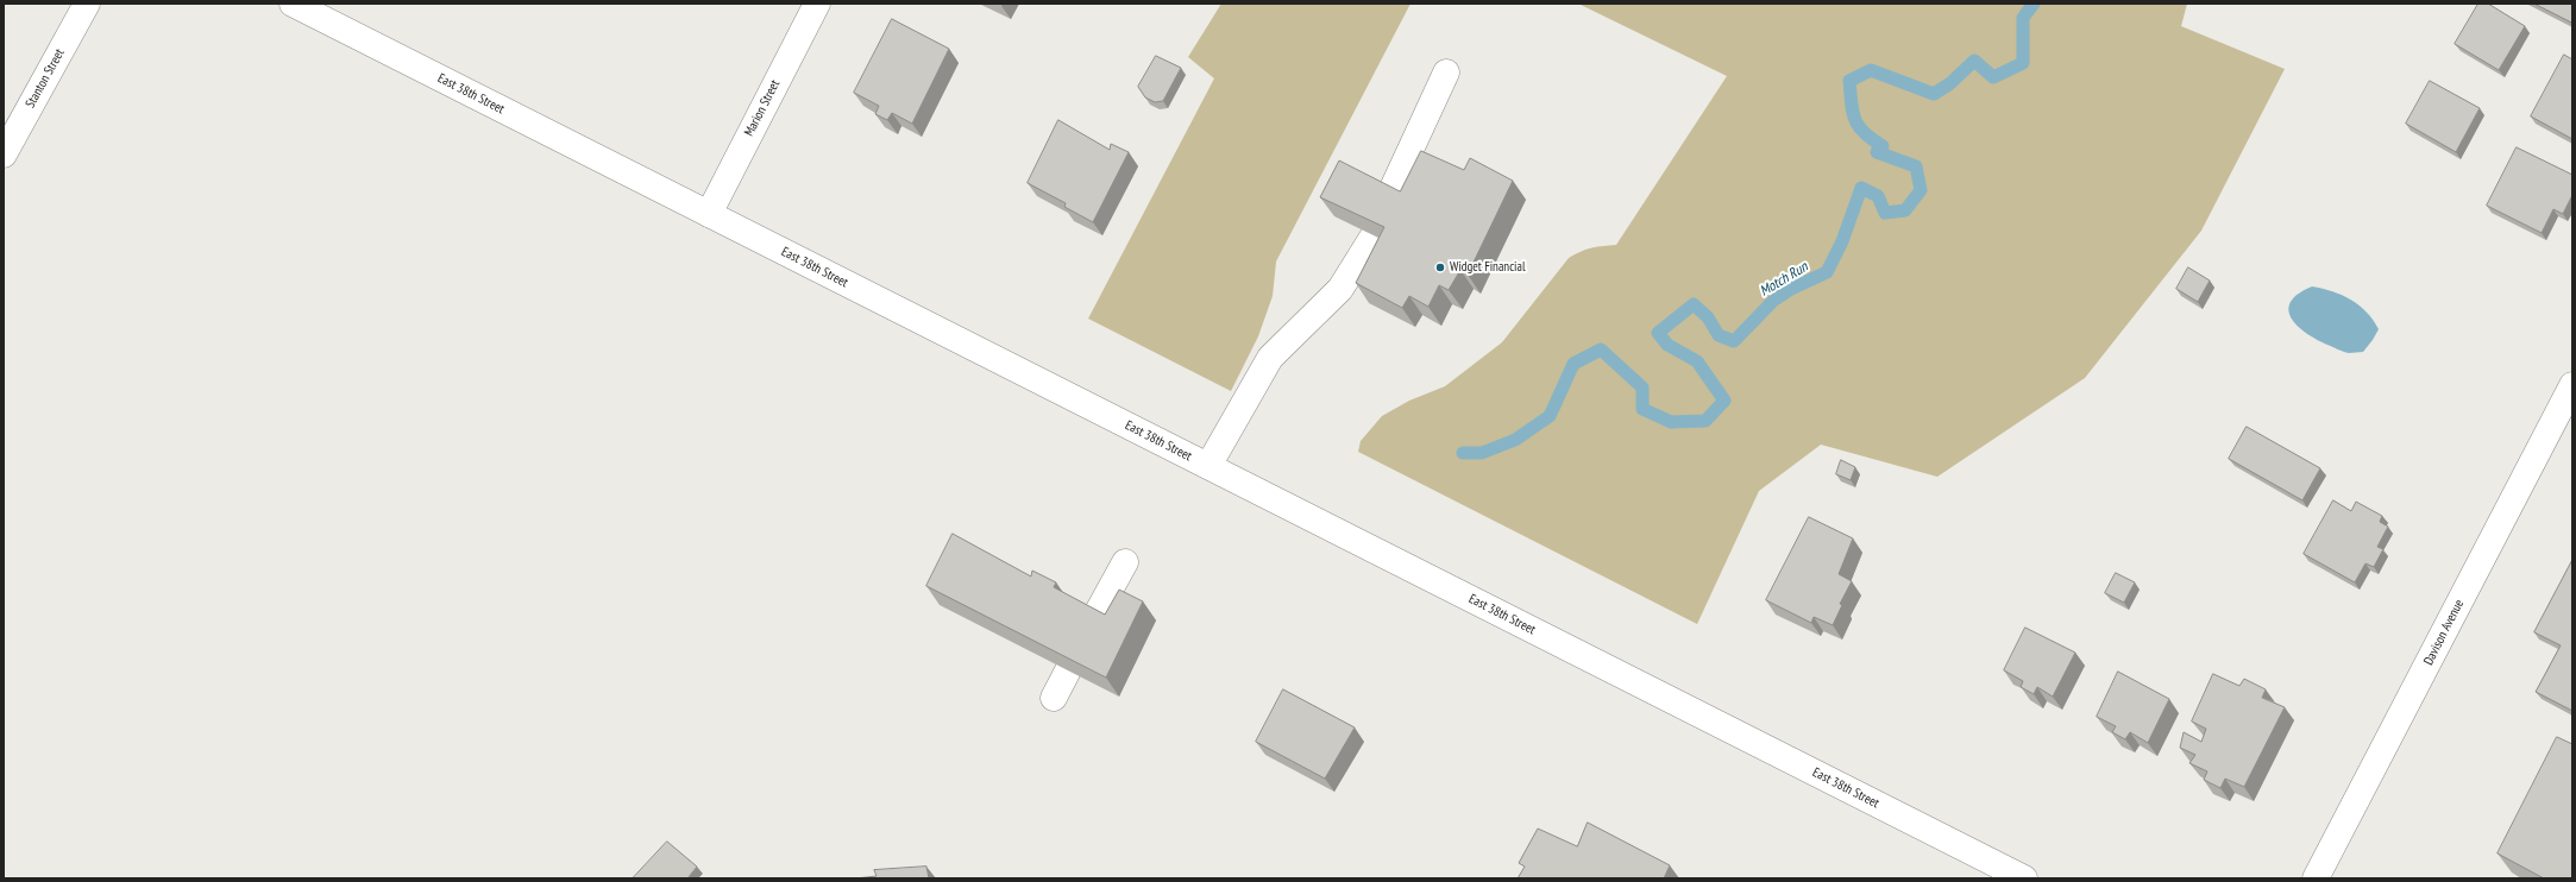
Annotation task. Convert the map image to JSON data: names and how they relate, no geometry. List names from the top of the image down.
{
  "streets": {
    "main road": [
      "Stanton Street",
      "East 38th Street",
      "Marion Street",
      "Davison Avenue"
    ]
  },
  "crossings": [
    ["East 38th Street", "Marion Street"]
  ],
  "water": ["Motch Run"],
  "places": ["Widget Financial"]
}
